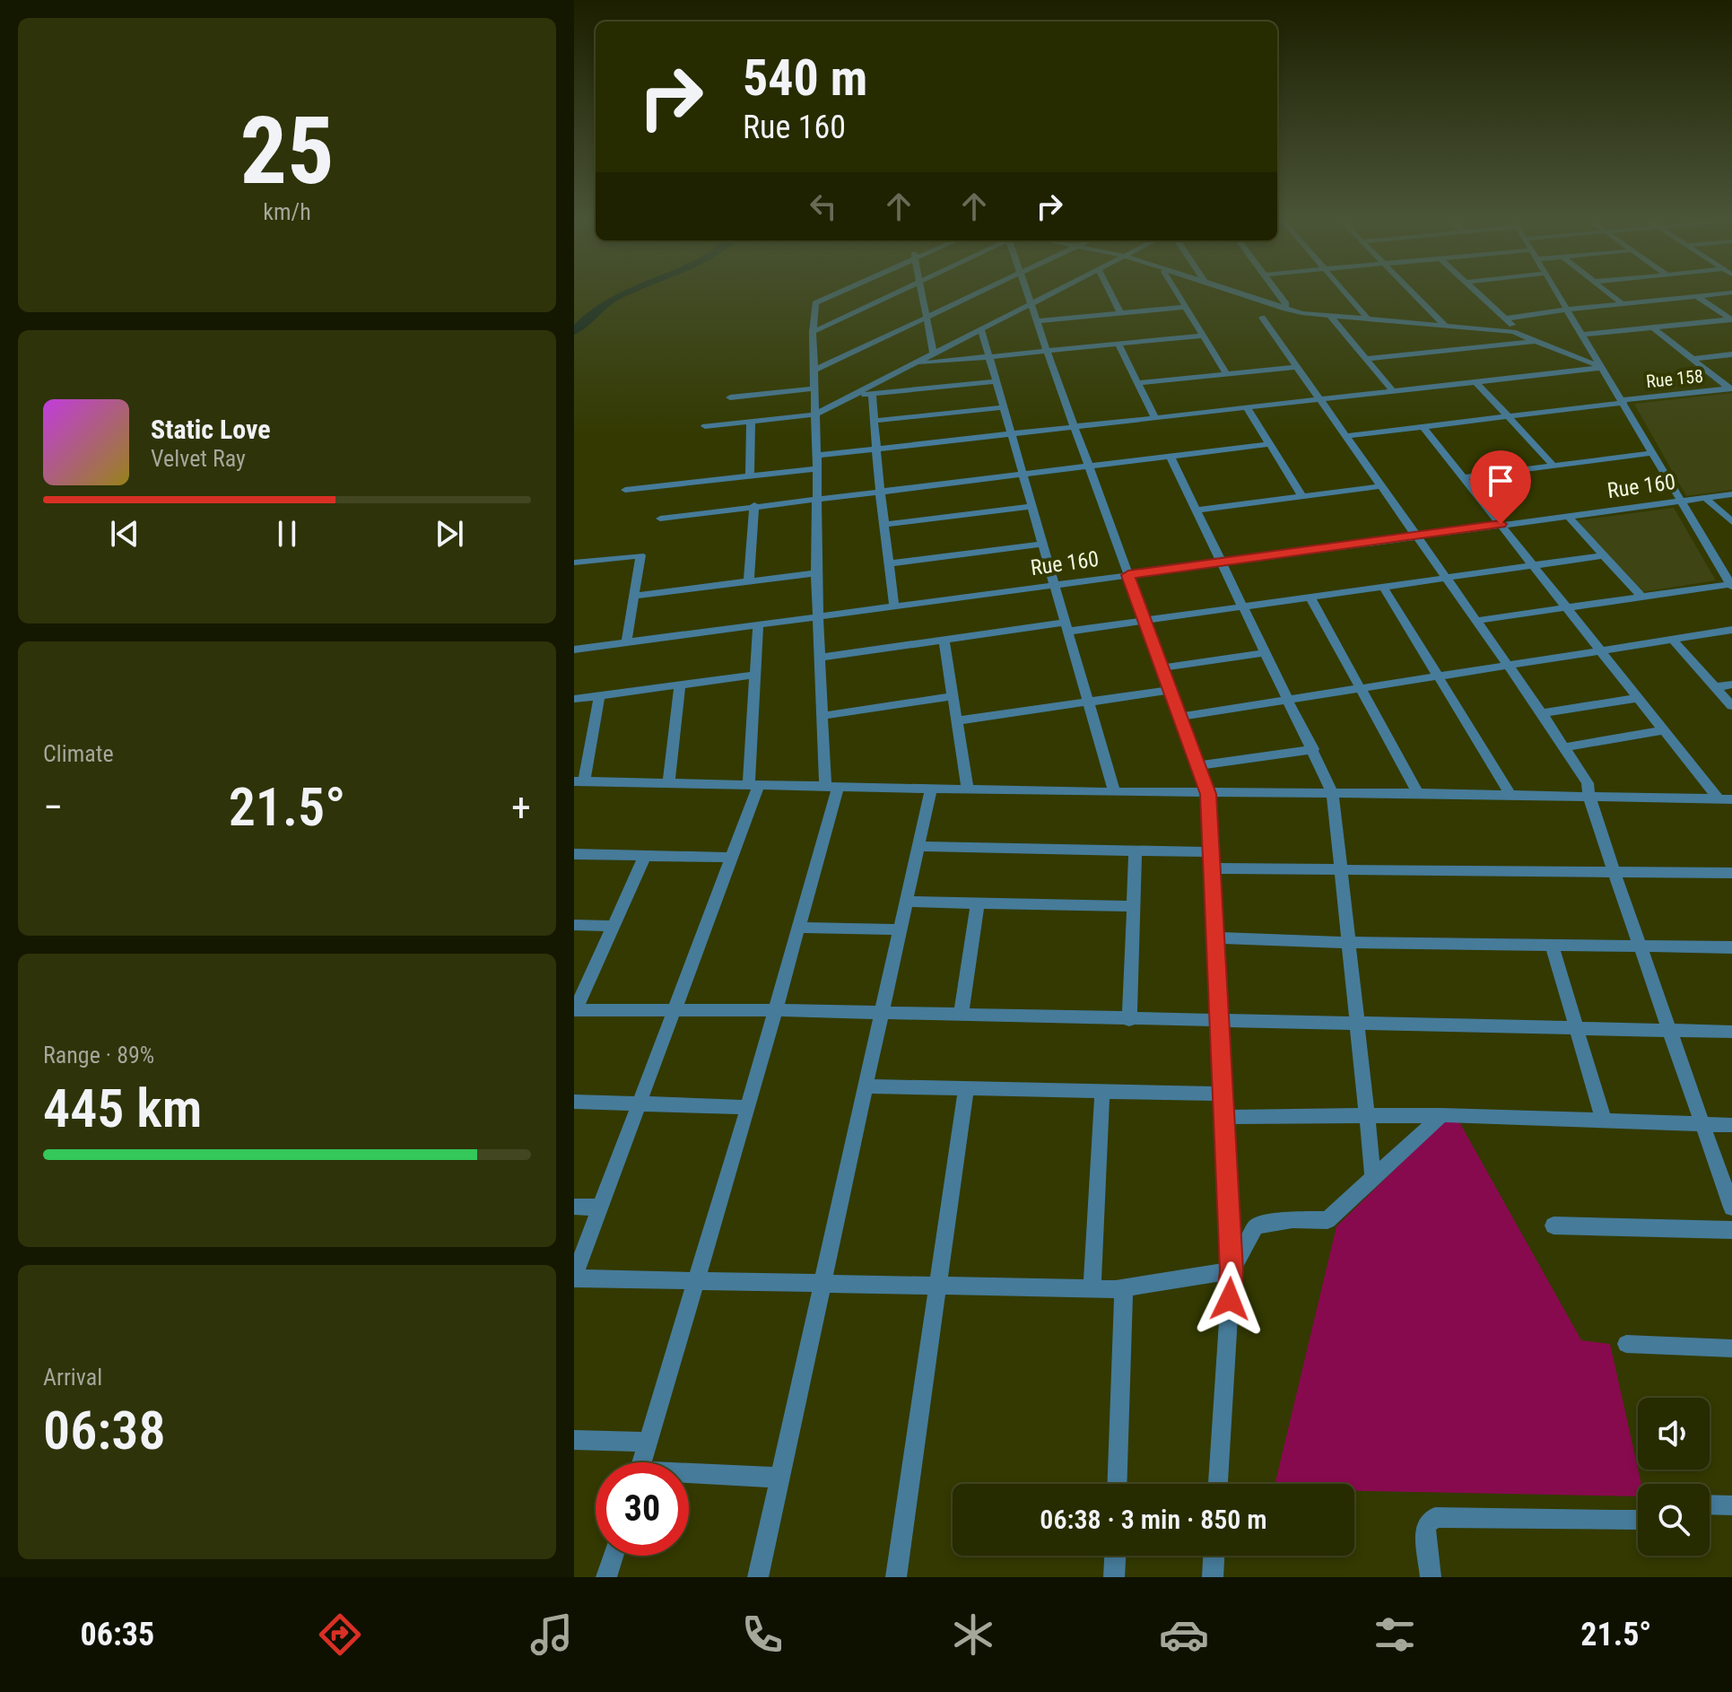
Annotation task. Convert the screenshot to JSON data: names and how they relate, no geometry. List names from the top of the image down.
{
  "streets": {
    "street": ["Rue 158", "Rue 160"]
  },
  "page": {
    "tile": [
      ["25", "km/h"],
      "Climate",
      ["Range · 89%", "445 km"],
      ["Arrival", "06:38"]
    ],
    "turn": ["540 m", "Rue 160"],
    "song": ["Static Love", "Velvet Ray"],
    "heat": ["−", "21.5°", "+"],
    "limit": "30",
    "trip": "06:38 · 3 min · 850 m",
    "tabs": ["06:35", "21.5°"]
  }
}
